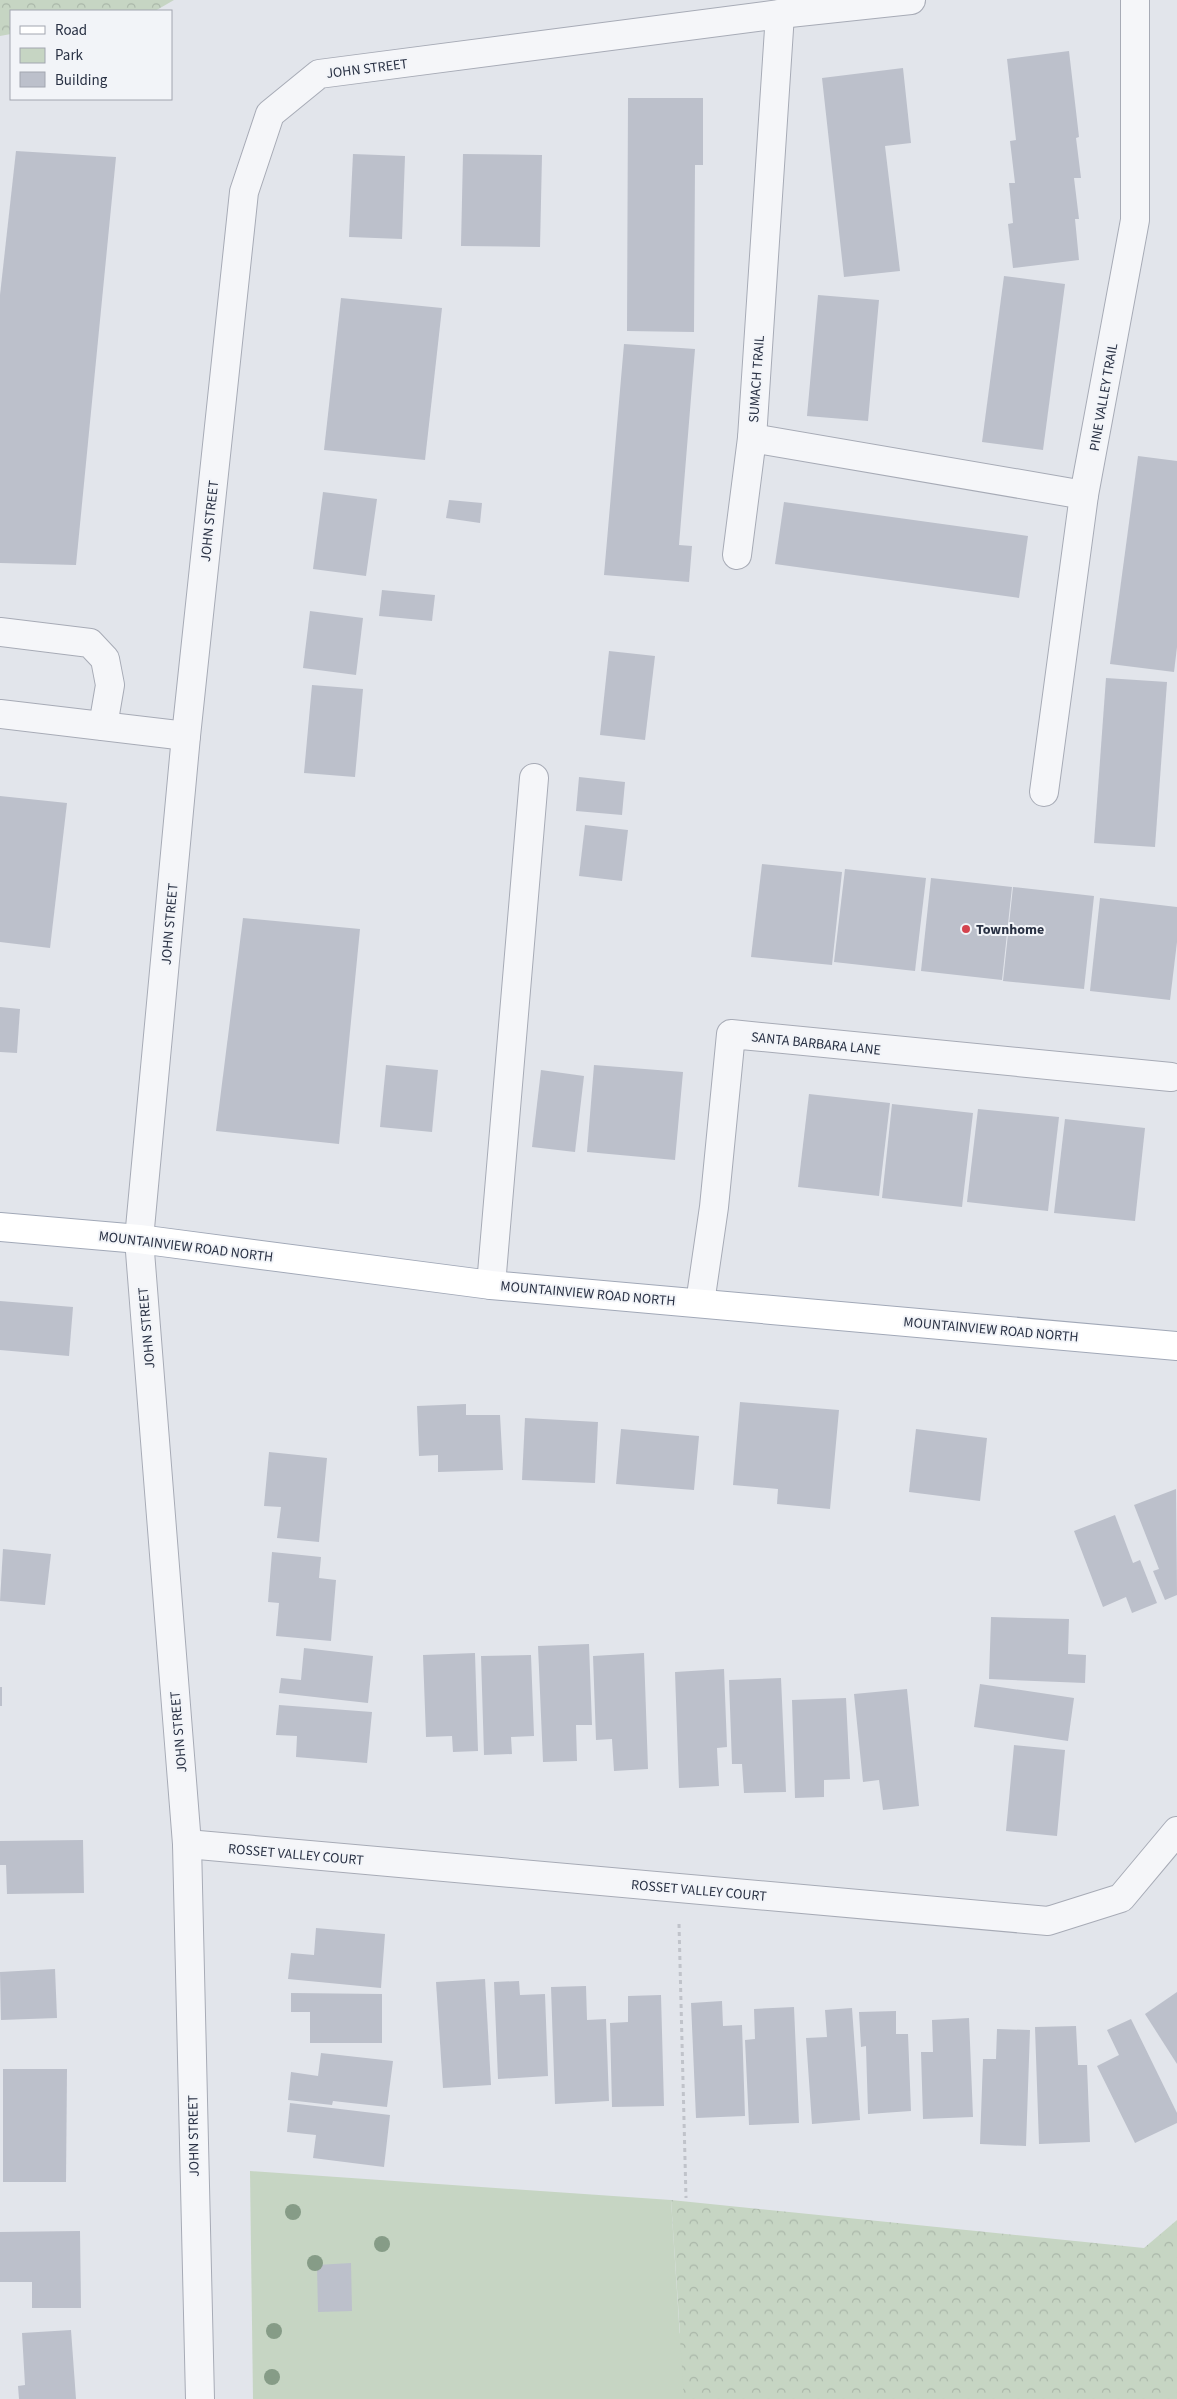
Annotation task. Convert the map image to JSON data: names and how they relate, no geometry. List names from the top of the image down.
{
  "streets": {
    "main road": ["MOUNTAINVIEW ROAD NORTH"],
    "street": [
      "JOHN STREET",
      "SUMACH TRAIL",
      "PINE VALLEY TRAIL",
      "SANTA BARBARA LANE",
      "ROSSET VALLEY COURT"
    ]
  },
  "crossings": [
    ["JOHN STREET", "SUMACH TRAIL"],
    ["JOHN STREET", "MOUNTAINVIEW ROAD NORTH"],
    ["JOHN STREET", "ROSSET VALLEY COURT"],
    ["SUMACH TRAIL", "PINE VALLEY TRAIL"],
    ["SANTA BARBARA LANE", "MOUNTAINVIEW ROAD NORTH"]
  ],
  "places": ["Townhome"],
  "legend": ["Road", "Park", "Building"]
}
